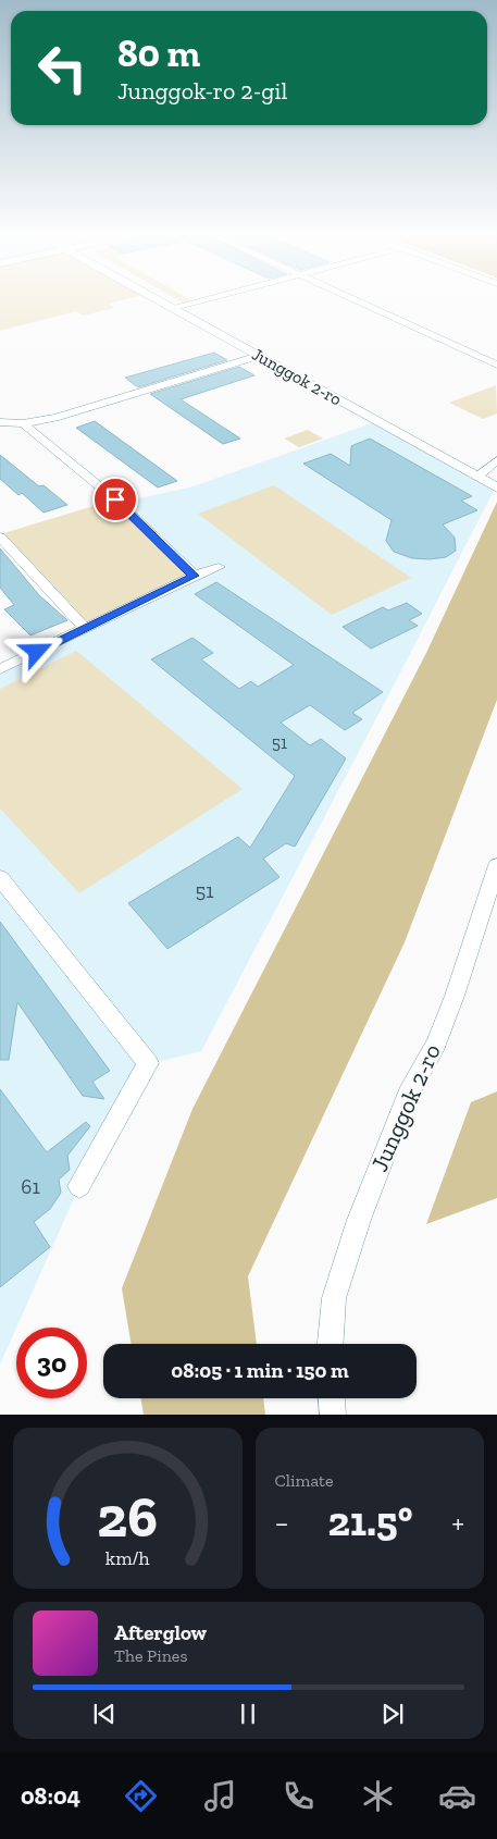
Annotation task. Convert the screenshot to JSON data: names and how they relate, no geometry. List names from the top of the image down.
{
  "streets": {
    "street": ["Junggok 2-ro"]
  },
  "house_numbers": ["51", "51", "61"],
  "page": {
    "turn": ["80 m", "Junggok-ro 2-gil"],
    "limit": "30",
    "trip": "08:05 · 1 min · 150 m",
    "tile": "Climate",
    "heat": ["−", "21.5°", "+"],
    "song": ["Afterglow", "The Pines"],
    "tabs": "08:04",
    "gauge": ["26", "km/h"]
  }
}
